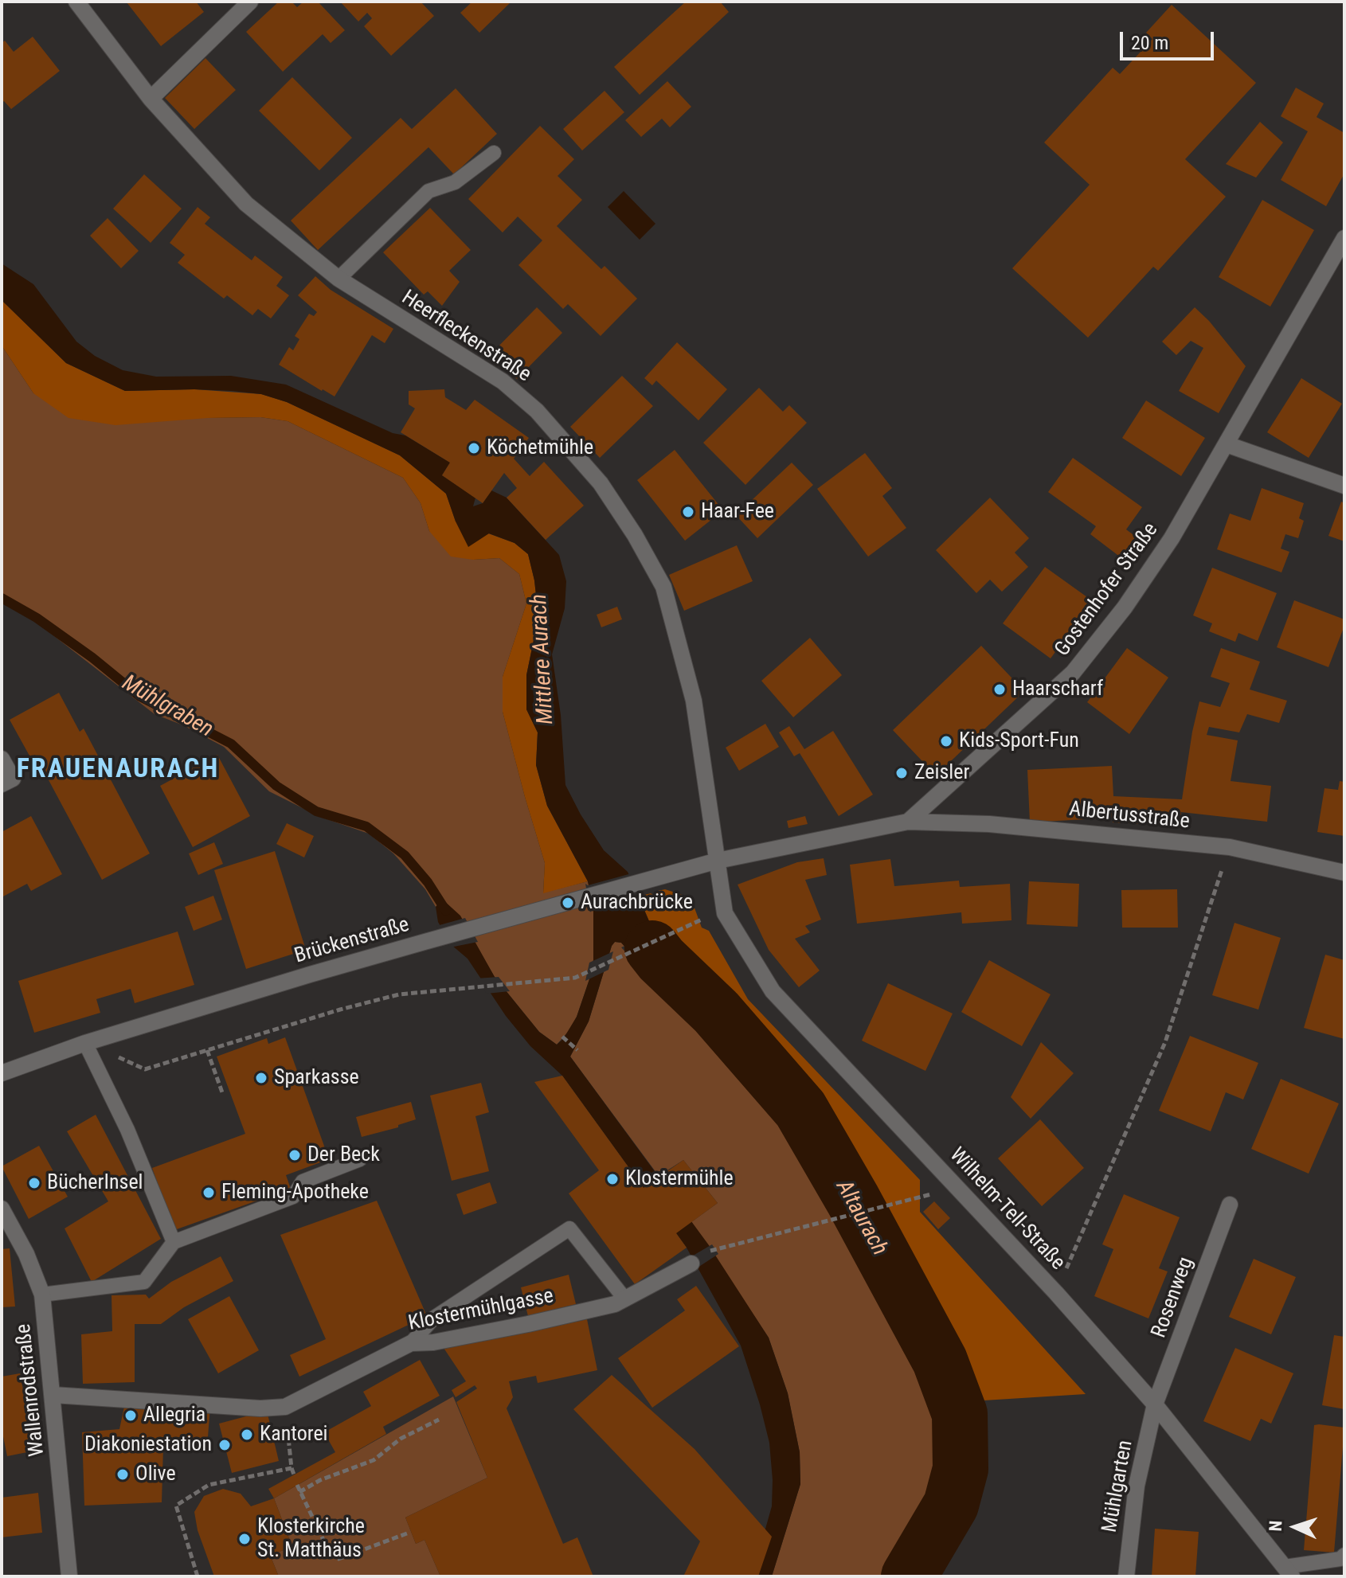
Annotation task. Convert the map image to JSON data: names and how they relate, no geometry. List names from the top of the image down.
{
  "streets": {
    "street": [
      "Heerfleckenstraße",
      "Gostenhofer Straße",
      "Albertusstraße",
      "Brückenstraße",
      "Wilhelm-Tell-Straße",
      "Rosenweg",
      "Klostermühlgasse",
      "Wallenrodstraße",
      "Mühlgarten"
    ]
  },
  "crossings": [
    ["Heerfleckenstraße", "Brückenstraße"],
    ["Heerfleckenstraße", "Wilhelm-Tell-Straße"],
    ["Gostenhofer Straße", "Albertusstraße"],
    ["Brückenstraße", "Wilhelm-Tell-Straße"],
    ["Wilhelm-Tell-Straße", "Rosenweg"],
    ["Wilhelm-Tell-Straße", "Mühlgarten"],
    ["Rosenweg", "Mühlgarten"],
    ["Klostermühlgasse", "Wallenrodstraße"]
  ],
  "districts": ["FRAUENAURACH"],
  "water": ["Mittlere Aurach", "Mühlgraben", "Altaurach"],
  "places": [
    "Köchetmühle",
    "Haar-Fee",
    "Haarscharf",
    "Kids-Sport-Fun",
    "Zeisler",
    "Aurachbrücke",
    "Sparkasse",
    "Der Beck",
    "Klostermühle",
    "BücherInsel",
    "Fleming-Apotheke",
    "Allegria",
    "Kantorei",
    "Diakoniestation",
    "Olive",
    "Klosterkirche St. Matthäus"
  ],
  "scale_bar": "20 m",
  "north": "left"
}
